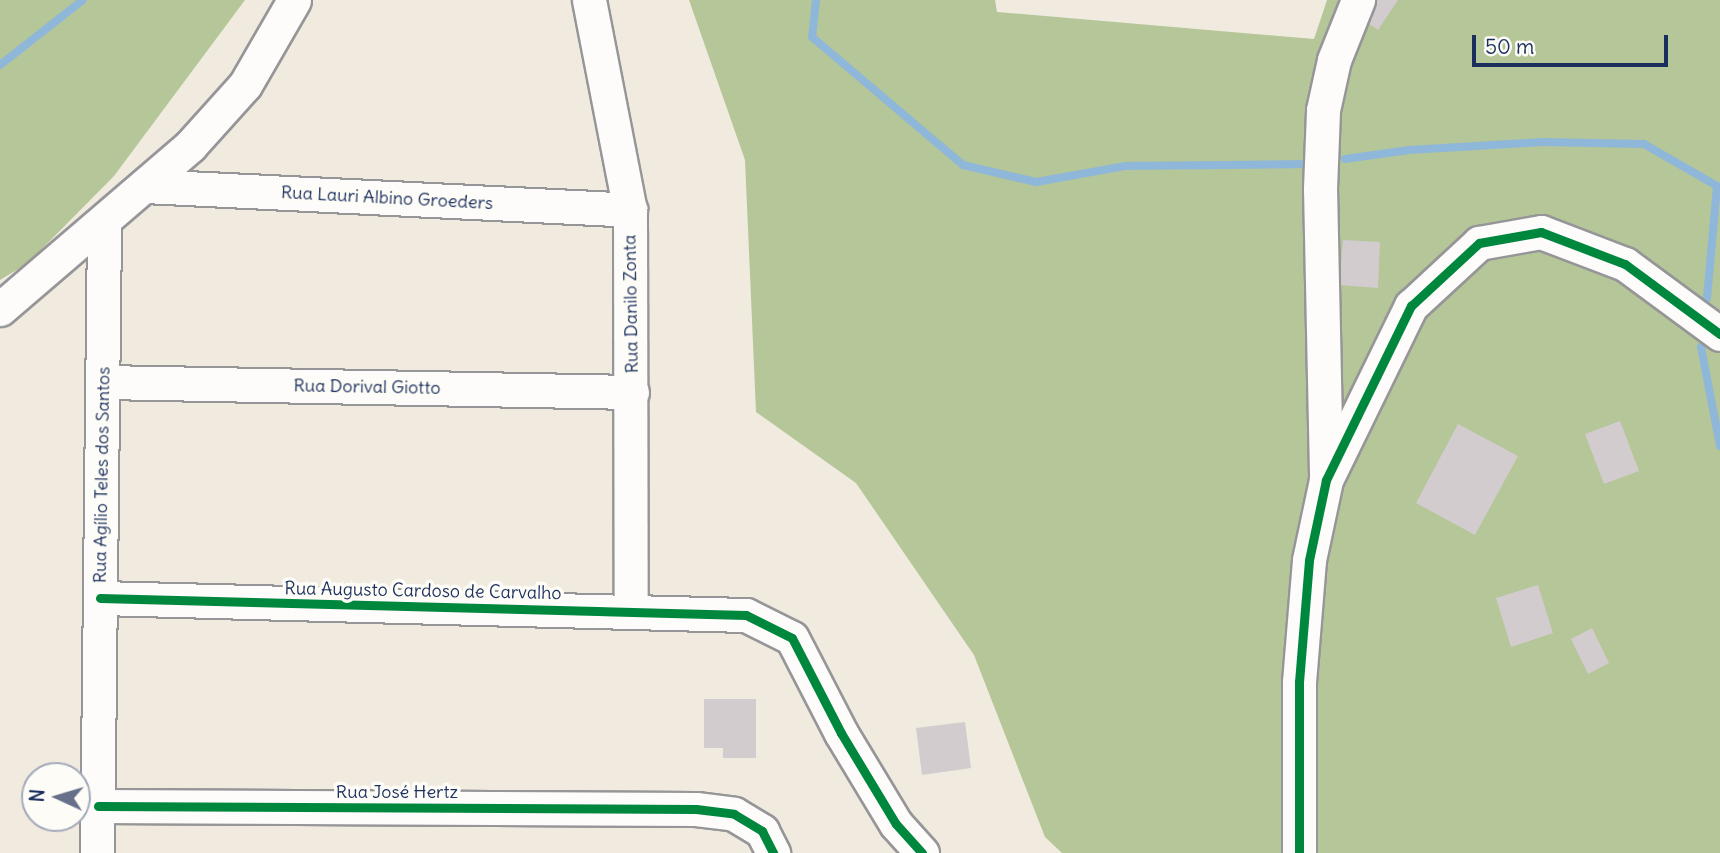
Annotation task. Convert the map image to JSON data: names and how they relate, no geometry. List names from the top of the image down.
{
  "streets": {
    "street": [
      "Rua Lauri Albino Groeders",
      "Rua Danilo Zonta",
      "Rua Dorival Giotto",
      "Rua Agílio Teles dos Santos",
      "Rua Augusto Cardoso de Carvalho",
      "Rua José Hertz"
    ]
  },
  "crossings": [
    ["Rua Lauri Albino Groeders", "Rua Danilo Zonta"],
    ["Rua Danilo Zonta", "Rua Dorival Giotto"],
    ["Rua Danilo Zonta", "Rua Augusto Cardoso de Carvalho"],
    ["Rua Dorival Giotto", "Rua Agílio Teles dos Santos"],
    ["Rua Agílio Teles dos Santos", "Rua Augusto Cardoso de Carvalho"],
    ["Rua Agílio Teles dos Santos", "Rua José Hertz"]
  ],
  "scale_bar": "50 m",
  "north": "left"
}
